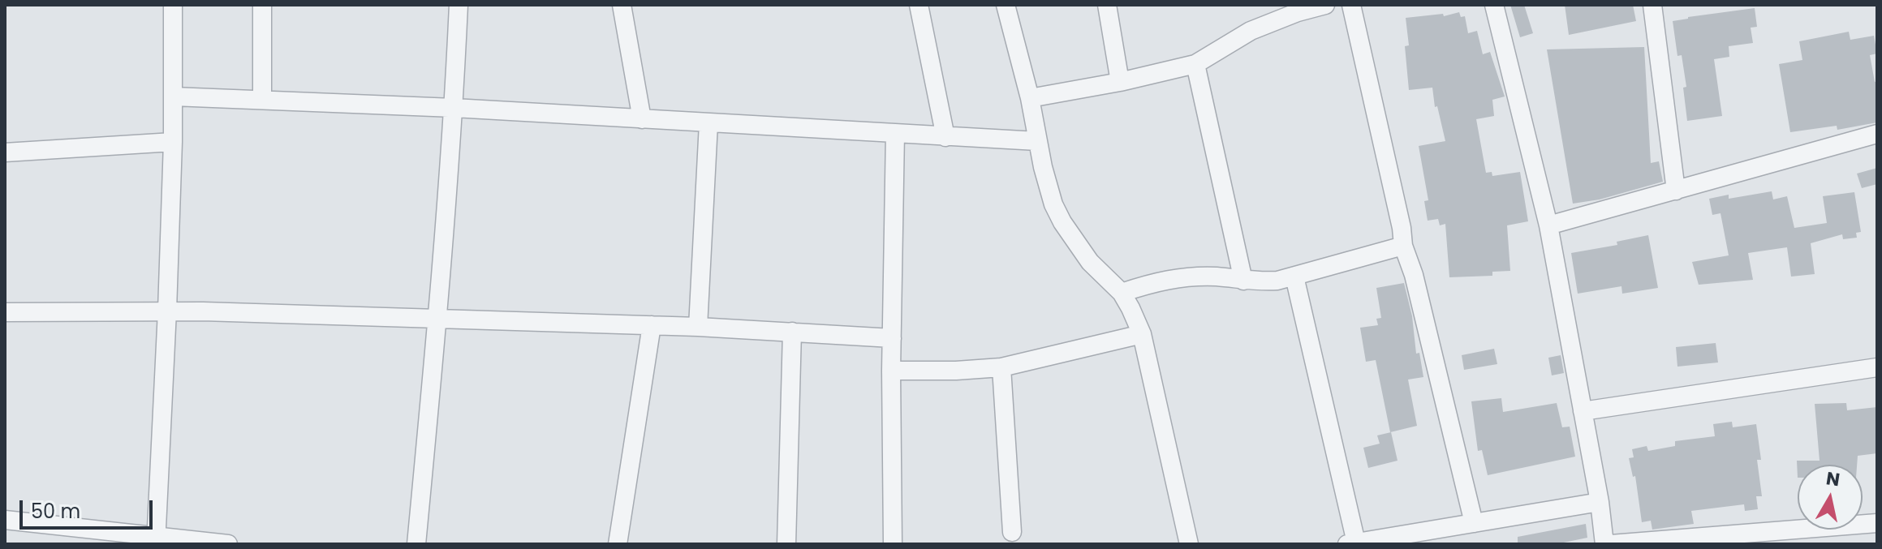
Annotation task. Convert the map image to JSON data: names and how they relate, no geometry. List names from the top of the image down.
{
  "scale_bar": "50 m",
  "north": "top"
}
